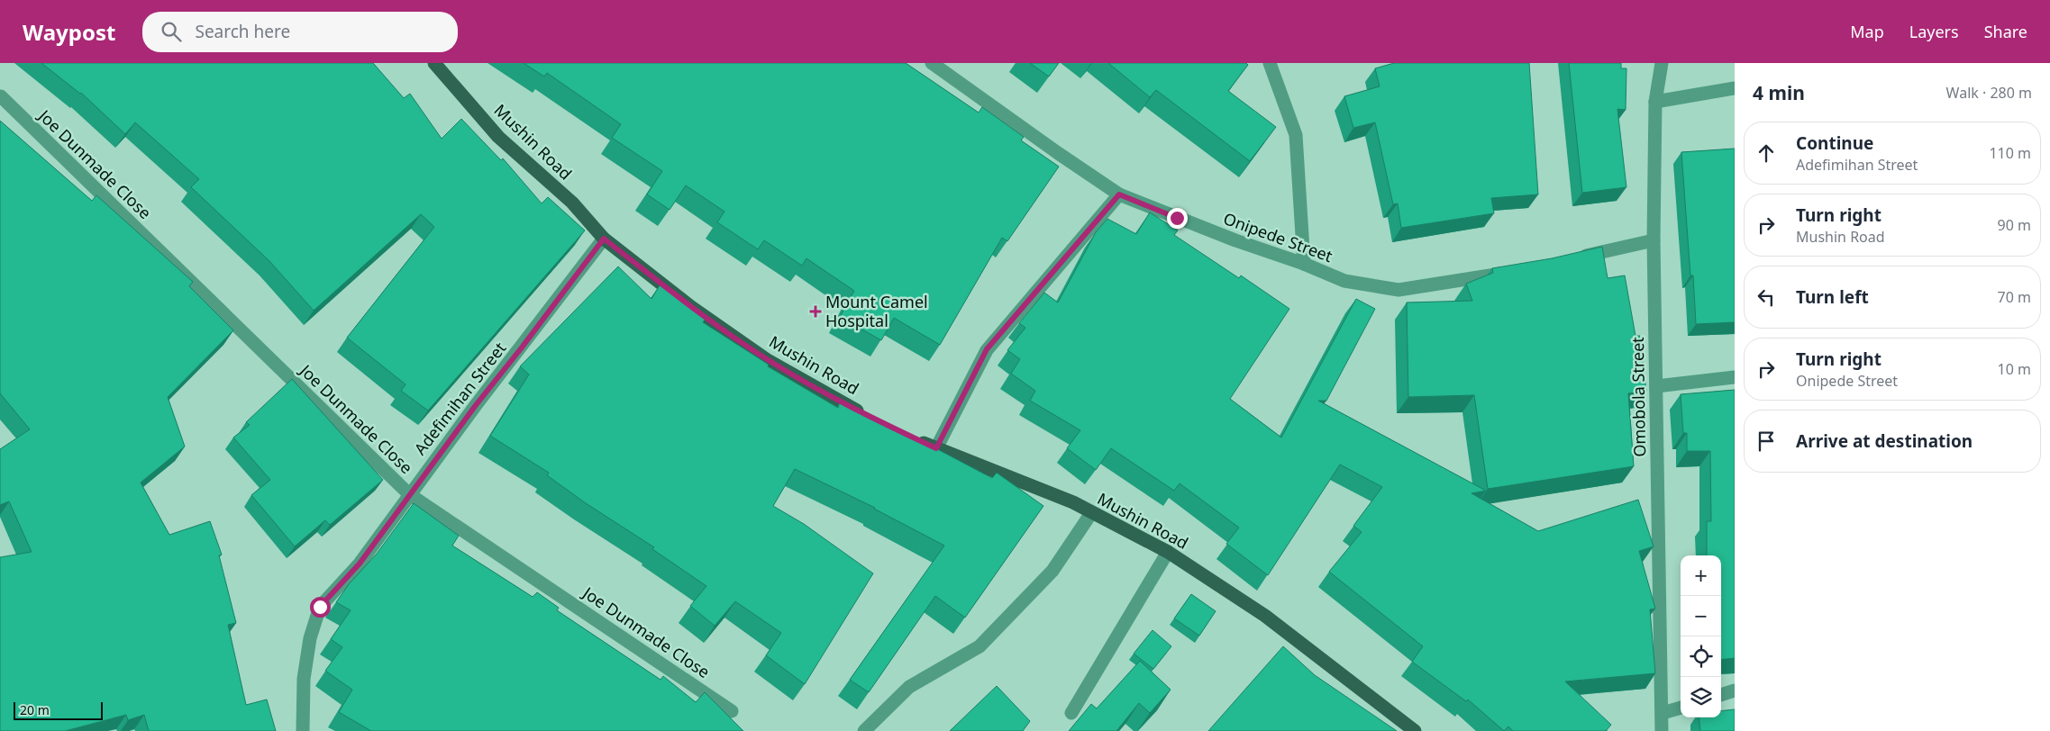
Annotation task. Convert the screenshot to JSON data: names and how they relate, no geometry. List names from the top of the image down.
{
  "streets": {
    "main road": ["Mushin Road"],
    "street": [
      "Joe Dunmade Close",
      "Onipede Street",
      "Omobola Street",
      "Adefimihan Street"
    ]
  },
  "crossings": [
    ["Mushin Road", "Adefimihan Street"],
    ["Joe Dunmade Close", "Adefimihan Street"]
  ],
  "places": {
    "health": ["Mount Camel Hospital"]
  },
  "scale_bar": "20 m",
  "page": {
    "header": "Waypost",
    "search": "Search here",
    "nav": ["Map", "Layers", "Share"],
    "heading": ["4 min", "Walk · 280 m"],
    "list": [
      ["Continue", "Adefimihan Street", "110 m"],
      ["Turn right", "Mushin Road", "90 m"],
      ["Turn left", "70 m"],
      ["Turn right", "Onipede Street", "10 m"],
      "Arrive at destination"
    ],
    "map_buttons": ["+", "−"],
    "scale": "20 m"
  }
}
